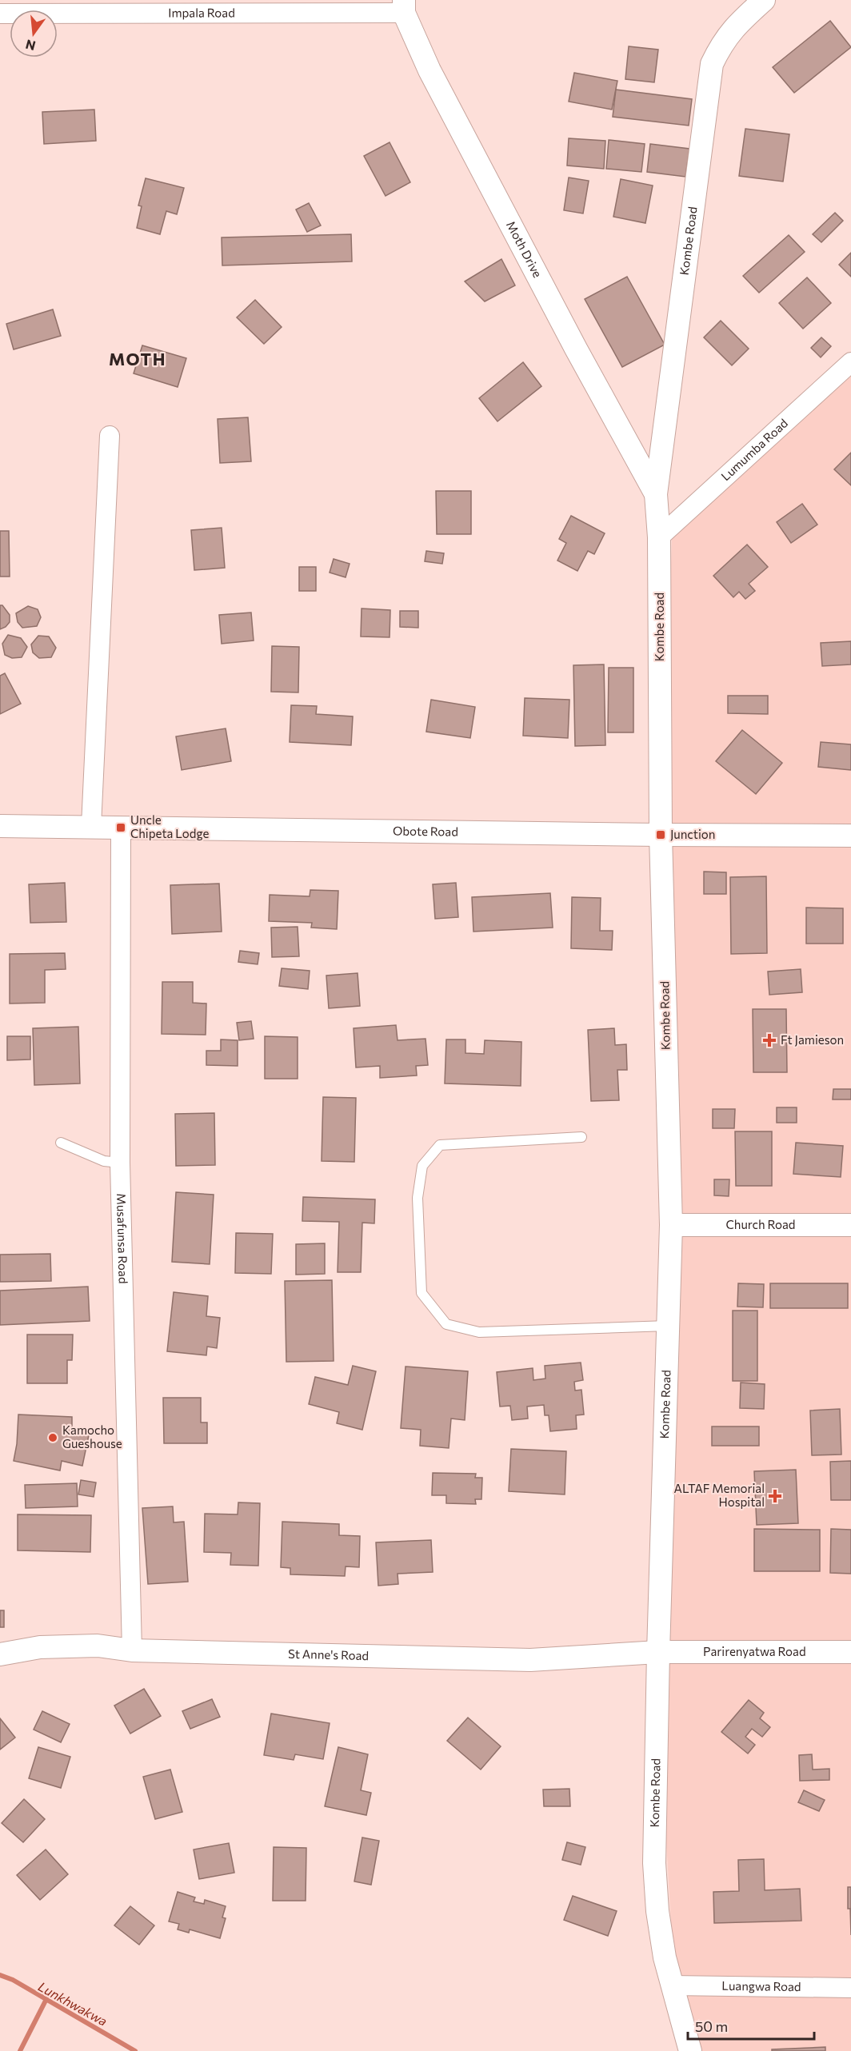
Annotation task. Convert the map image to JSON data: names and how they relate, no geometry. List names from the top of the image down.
{
  "streets": {
    "street": [
      "Impala Road",
      "Kombe Road",
      "Moth Drive",
      "Lumumba Road",
      "Obote Road",
      "Church Road",
      "Musafunsa Road",
      "Parirenyatwa Road",
      "St Anne's Road",
      "Luangwa Road"
    ]
  },
  "crossings": [
    ["Impala Road", "Moth Drive"],
    ["Kombe Road", "Moth Drive"],
    ["Kombe Road", "Lumumba Road"],
    ["Kombe Road", "Obote Road"],
    ["Kombe Road", "Church Road"],
    ["Kombe Road", "Parirenyatwa Road"],
    ["Kombe Road", "St Anne's Road"],
    ["Kombe Road", "Luangwa Road"],
    ["Obote Road", "Musafunsa Road"],
    ["Musafunsa Road", "St Anne's Road"],
    ["Parirenyatwa Road", "St Anne's Road"]
  ],
  "districts": ["MOTH"],
  "water": ["Lunkhwakwa"],
  "places": {
    "transit": ["Uncle Chipeta Lodge", "Junction"],
    "health": ["Ft Jamieson", "ALTAF Memorial Hospital"],
    "other": ["Kamocho Gueshouse"]
  },
  "scale_bar": "50 m",
  "north": "bottom"
}
